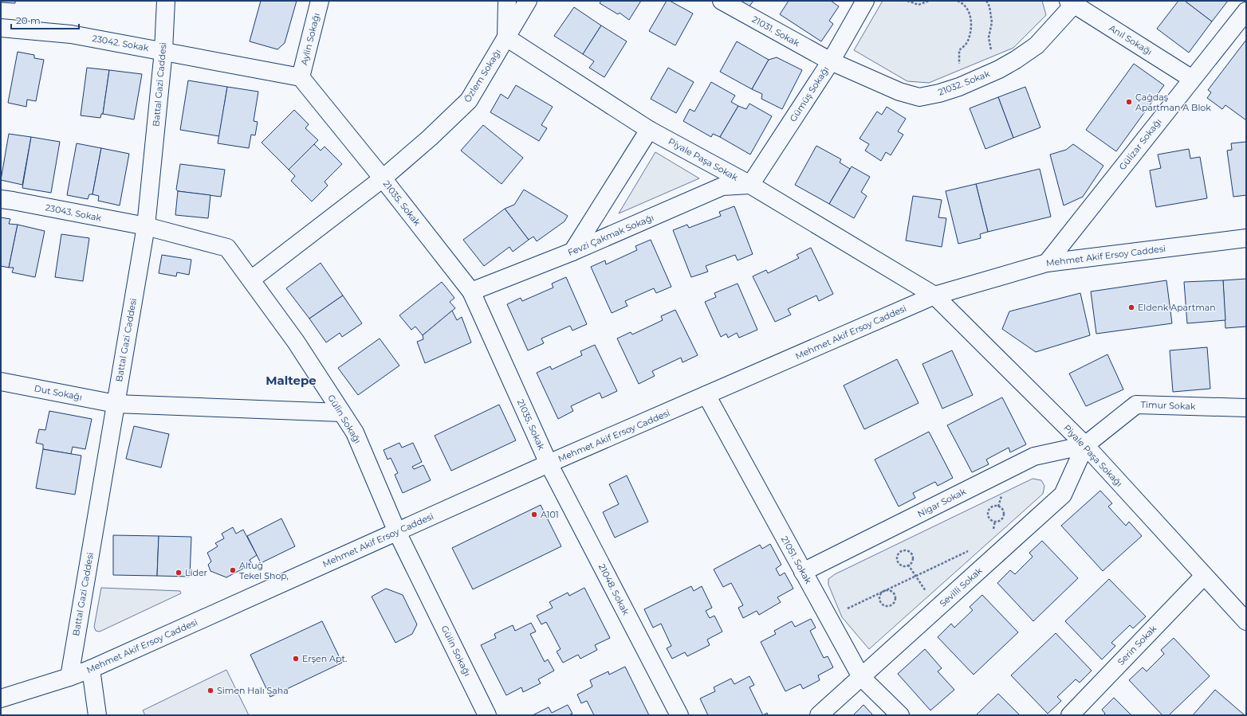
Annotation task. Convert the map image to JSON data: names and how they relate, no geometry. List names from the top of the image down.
{
  "streets": {
    "street": [
      "21031. Sokak",
      "Aylin Sokağı",
      "Anıl Sokağı",
      "23042. Sokak",
      "Özlem Sokağı",
      "21032. Sokak",
      "Battal Gazi Caddesi",
      "Gümüş Sokağı",
      "Gülizar Sokağı",
      "Piyale Paşa Sokak",
      "21035. Sokak",
      "23043. Sokak",
      "Fevzi Çakmak Sokağı",
      "Mehmet Akif Ersoy Caddesi",
      "Dut Sokağı",
      "Timur Sokak",
      "Gülin Sokağı",
      "Piyale Paşa Sokağı",
      "Nigar Sokak",
      "21051. Sokak",
      "Sevilli Sokak",
      "21048. Sokak",
      "Serin Sokak"
    ]
  },
  "crossings": [
    ["21031. Sokak", "21032. Sokak"],
    ["21031. Sokak", "Gümüş Sokağı"],
    ["Aylin Sokağı", "21035. Sokak"],
    ["Anıl Sokağı", "21032. Sokak"],
    ["Anıl Sokağı", "Gülizar Sokağı"],
    ["23042. Sokak", "Battal Gazi Caddesi"],
    ["Özlem Sokağı", "Piyale Paşa Sokak"],
    ["Özlem Sokağı", "21035. Sokak"],
    ["Özlem Sokağı", "Gülin Sokağı"],
    ["21032. Sokak", "Gümüş Sokağı"],
    ["Battal Gazi Caddesi", "23043. Sokak"],
    ["Battal Gazi Caddesi", "Mehmet Akif Ersoy Caddesi"],
    ["Battal Gazi Caddesi", "Dut Sokağı"],
    ["Battal Gazi Caddesi", "Gülin Sokağı"],
    ["Gümüş Sokağı", "Piyale Paşa Sokak"],
    ["Gümüş Sokağı", "Fevzi Çakmak Sokağı"],
    ["Gülizar Sokağı", "Mehmet Akif Ersoy Caddesi"],
    ["Piyale Paşa Sokak", "Fevzi Çakmak Sokağı"],
    ["Piyale Paşa Sokak", "Mehmet Akif Ersoy Caddesi"],
    ["Piyale Paşa Sokak", "Piyale Paşa Sokağı"],
    ["21035. Sokak", "Fevzi Çakmak Sokağı"],
    ["21035. Sokak", "Mehmet Akif Ersoy Caddesi"],
    ["21035. Sokak", "21048. Sokak"],
    ["23043. Sokak", "Gülin Sokağı"],
    ["Mehmet Akif Ersoy Caddesi", "Gülin Sokağı"],
    ["Mehmet Akif Ersoy Caddesi", "Piyale Paşa Sokağı"],
    ["Mehmet Akif Ersoy Caddesi", "21051. Sokak"],
    ["Mehmet Akif Ersoy Caddesi", "21048. Sokak"],
    ["Dut Sokağı", "Gülin Sokağı"],
    ["Timur Sokak", "Piyale Paşa Sokağı"],
    ["Timur Sokak", "Nigar Sokak"],
    ["Timur Sokak", "Sevilli Sokak"],
    ["Piyale Paşa Sokağı", "Nigar Sokak"],
    ["Piyale Paşa Sokağı", "Sevilli Sokak"],
    ["Piyale Paşa Sokağı", "Serin Sokak"],
    ["Nigar Sokak", "21051. Sokak"],
    ["Nigar Sokak", "Sevilli Sokak"],
    ["21051. Sokak", "Sevilli Sokak"]
  ],
  "districts": ["Maltepe"],
  "places": [
    "Çağdaş Apartman A Blok",
    "Eldenk Apartman",
    "A101",
    "Altuğ Tekel Shop,",
    "Lider",
    "Erşen Apt.",
    "Simen Halı Saha"
  ],
  "scale_bar": "20 m"
}
